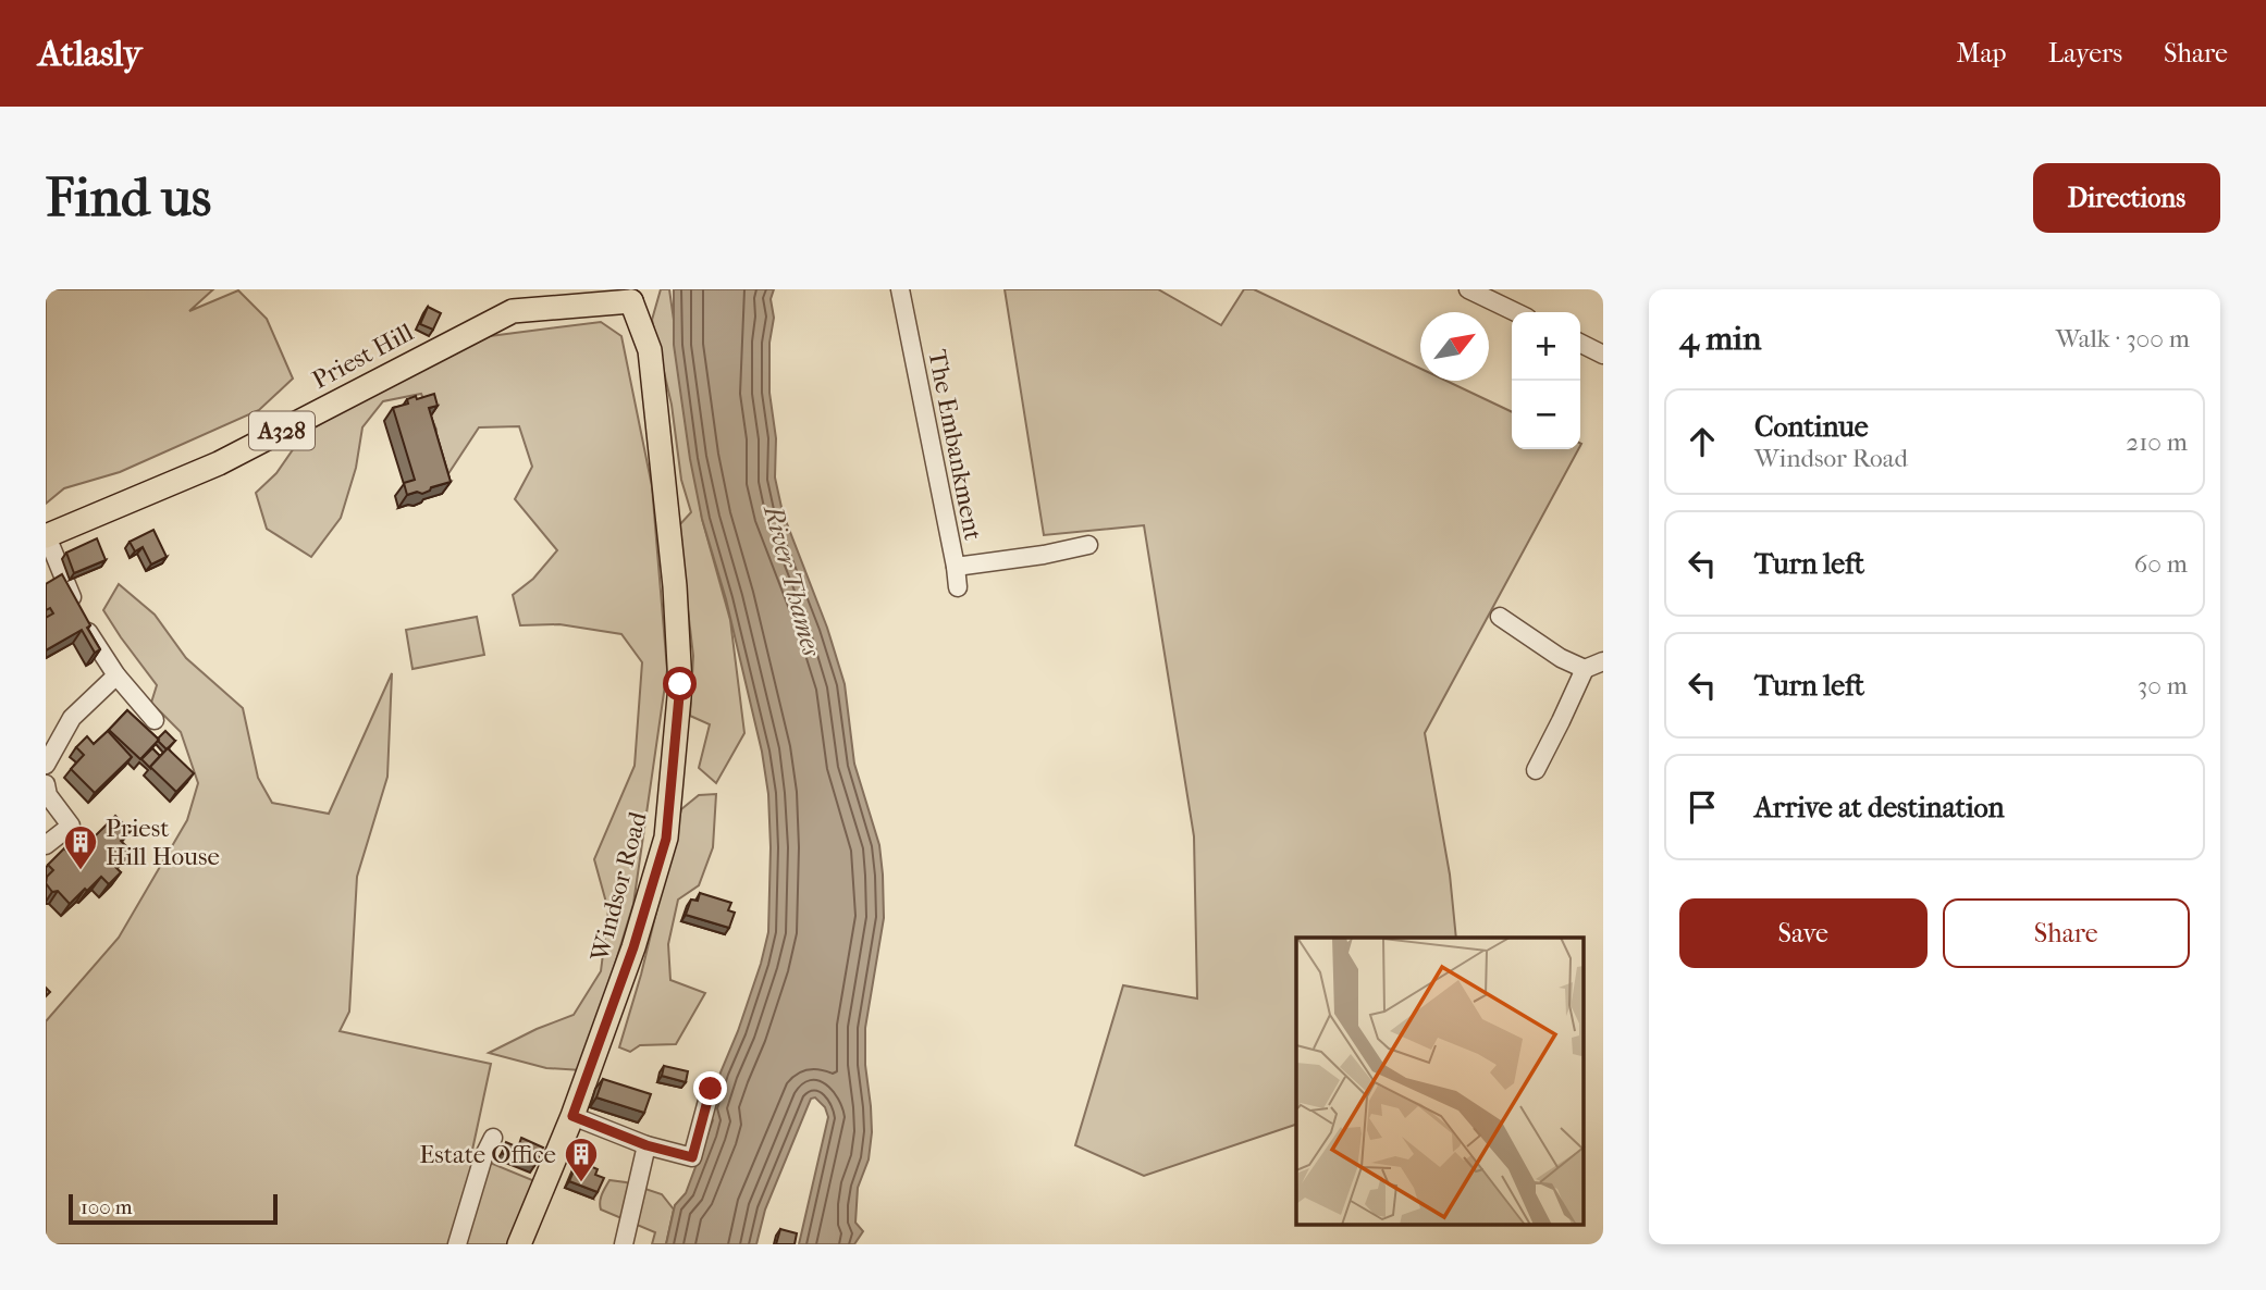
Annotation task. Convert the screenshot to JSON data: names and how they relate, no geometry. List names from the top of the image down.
{
  "streets": {
    "main road": ["Priest Hill", "A328", "Windsor Road"],
    "street": ["The Embankment"]
  },
  "crossings": [
    ["Priest Hill", "Windsor Road"]
  ],
  "water": ["River Thames"],
  "places": {
    "building": ["Priest Hill House", "Estate Office"]
  },
  "scale_bar": "100 m",
  "north": "top right",
  "page": {
    "header": "Atlasly",
    "nav": ["Map", "Layers", "Share"],
    "buttons": [
      "Directions",
      ["Save", "Share"]
    ],
    "title": "Find us",
    "heading": ["4 min", "Walk · 300 m"],
    "map_buttons": ["+", "−"],
    "list": [
      ["Continue", "Windsor Road", "210 m"],
      ["Turn left", "60 m"],
      ["Turn left", "30 m"],
      "Arrive at destination"
    ],
    "scale": "100 m"
  }
}
